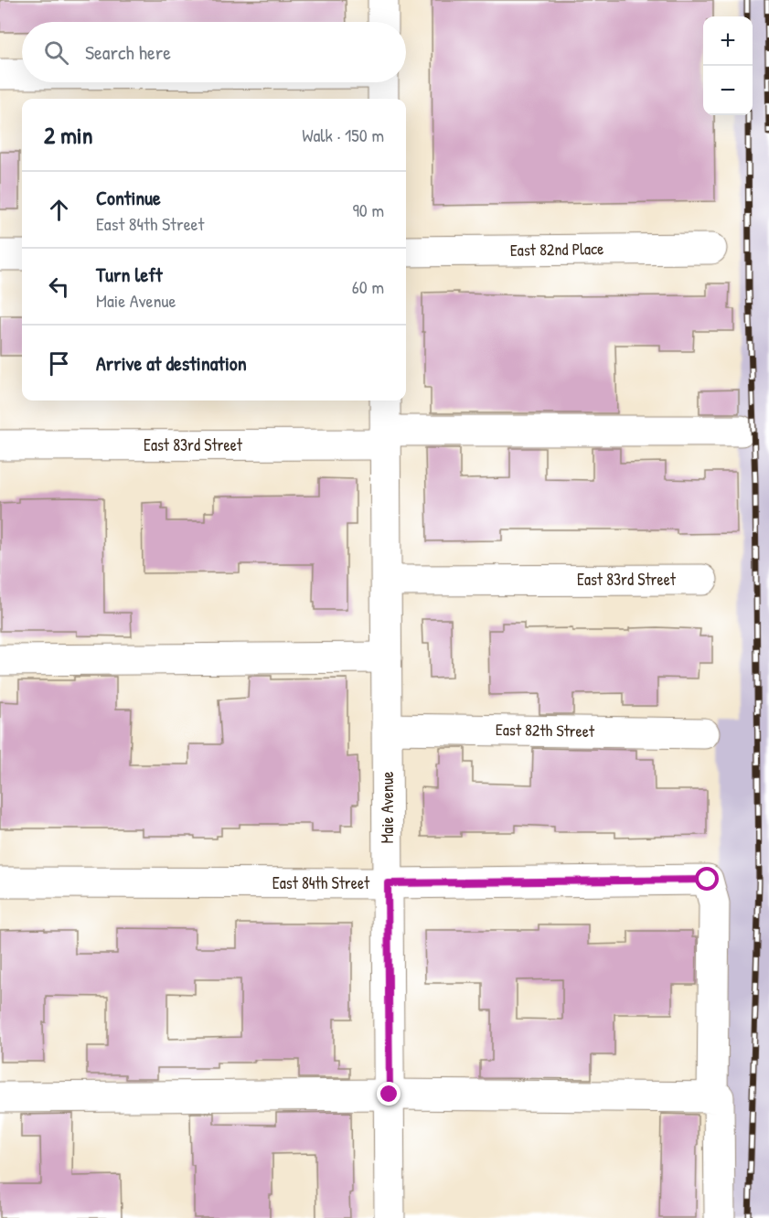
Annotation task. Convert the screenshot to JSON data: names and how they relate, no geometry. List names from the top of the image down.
{
  "streets": {
    "street": [
      "East 82nd Place",
      "East 83rd Street",
      "East 82th Street",
      "Maie Avenue",
      "East 84th Street"
    ]
  },
  "crossings": [
    ["East 83rd Street", "Maie Avenue"],
    ["East 82th Street", "Maie Avenue"],
    ["Maie Avenue", "East 84th Street"]
  ],
  "page": {
    "map_buttons": ["+", "−"],
    "search": "Search here",
    "heading": ["2 min", "Walk · 150 m"],
    "list": [
      ["Continue", "East 84th Street", "90 m"],
      ["Turn left", "Maie Avenue", "60 m"],
      "Arrive at destination"
    ]
  }
}
